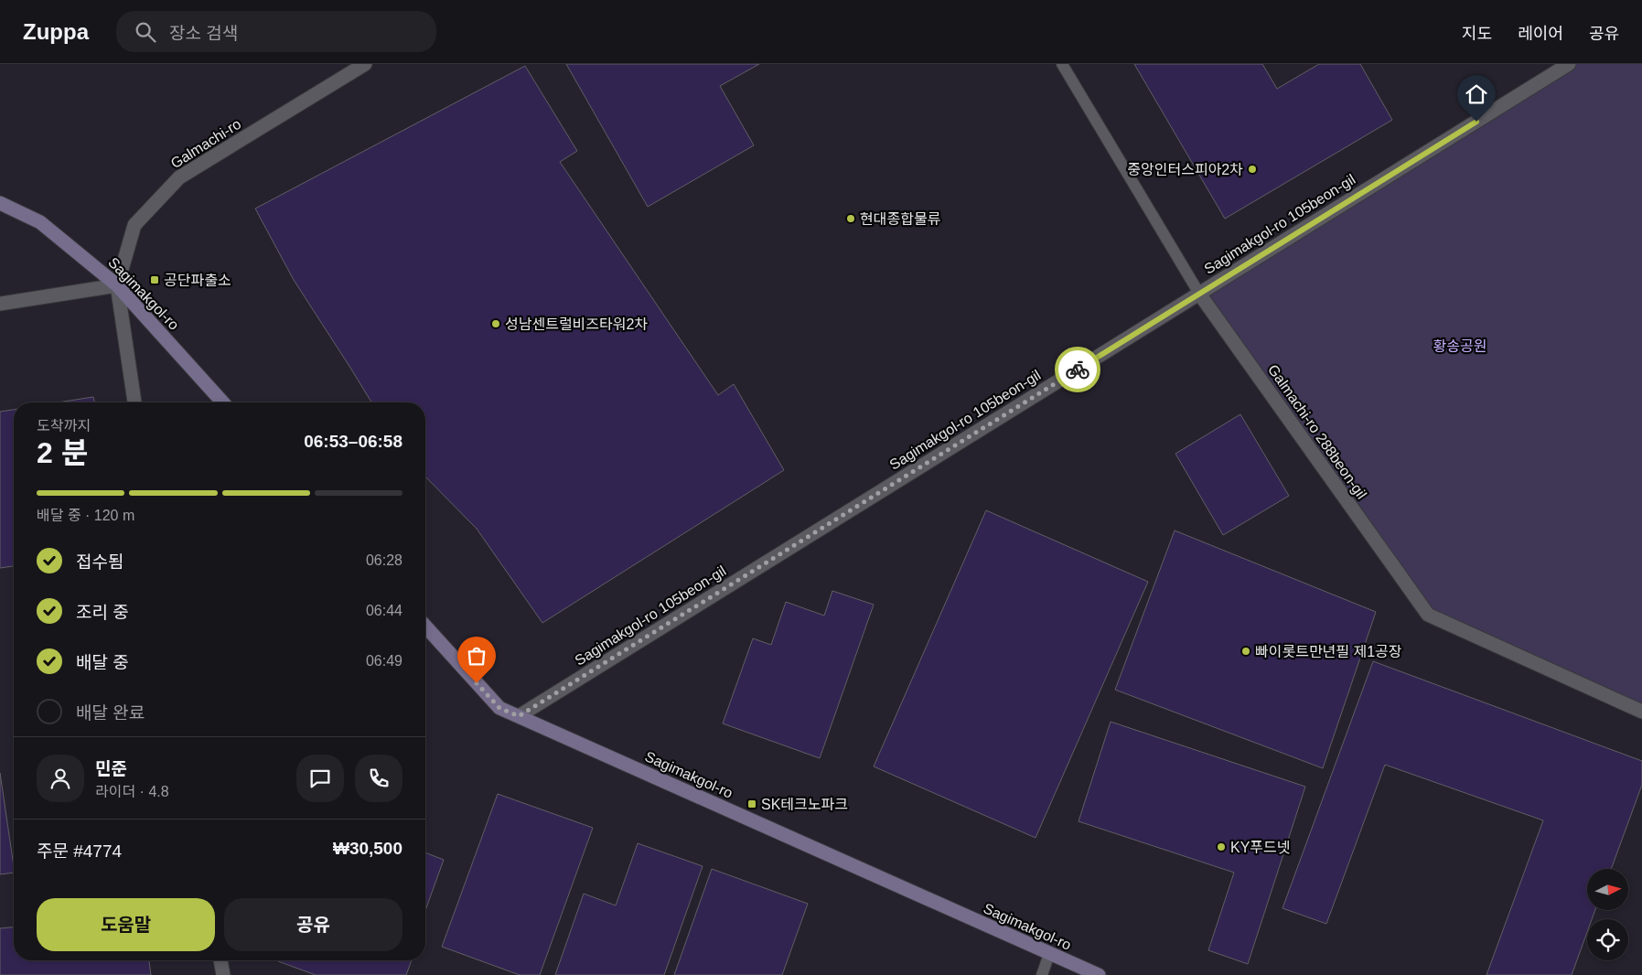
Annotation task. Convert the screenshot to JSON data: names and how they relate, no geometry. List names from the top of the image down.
{
  "streets": {
    "street": [
      "Galmachi-ro",
      "Sagimakgol-ro 105beon-gil",
      "Sagimakgol-ro",
      "Galmachi-ro 288beon-gil"
    ]
  },
  "crossings": [
    ["Galmachi-ro", "Sagimakgol-ro"],
    ["Sagimakgol-ro 105beon-gil", "Sagimakgol-ro"],
    ["Sagimakgol-ro 105beon-gil", "Galmachi-ro 288beon-gil"]
  ],
  "parks": ["황송공원"],
  "places": {
    "other": [
      "중앙인터스피아2차",
      "현대종합물류",
      "성남센트럴비즈타워2차",
      "빠이롯트만년필 제1공장",
      "KY푸드넷"
    ],
    "transit": ["공단파출소", "SK테크노파크"]
  },
  "north": "right",
  "page": {
    "header": "Zuppa",
    "search": "장소 검색",
    "nav": ["지도", "레이어", "공유"],
    "heading": ["2 분", "도착까지", "06:53–06:58"],
    "panel": [
      "민준",
      "라이더 · 4.8",
      "주문 #4774",
      "₩30,500"
    ],
    "bar": "배달 중 · 120 m",
    "list": [
      ["접수됨", "06:28"],
      ["조리 중", "06:44"],
      ["배달 중", "06:49"],
      "배달 완료"
    ],
    "buttons": ["도움말", "공유"]
  }
}
